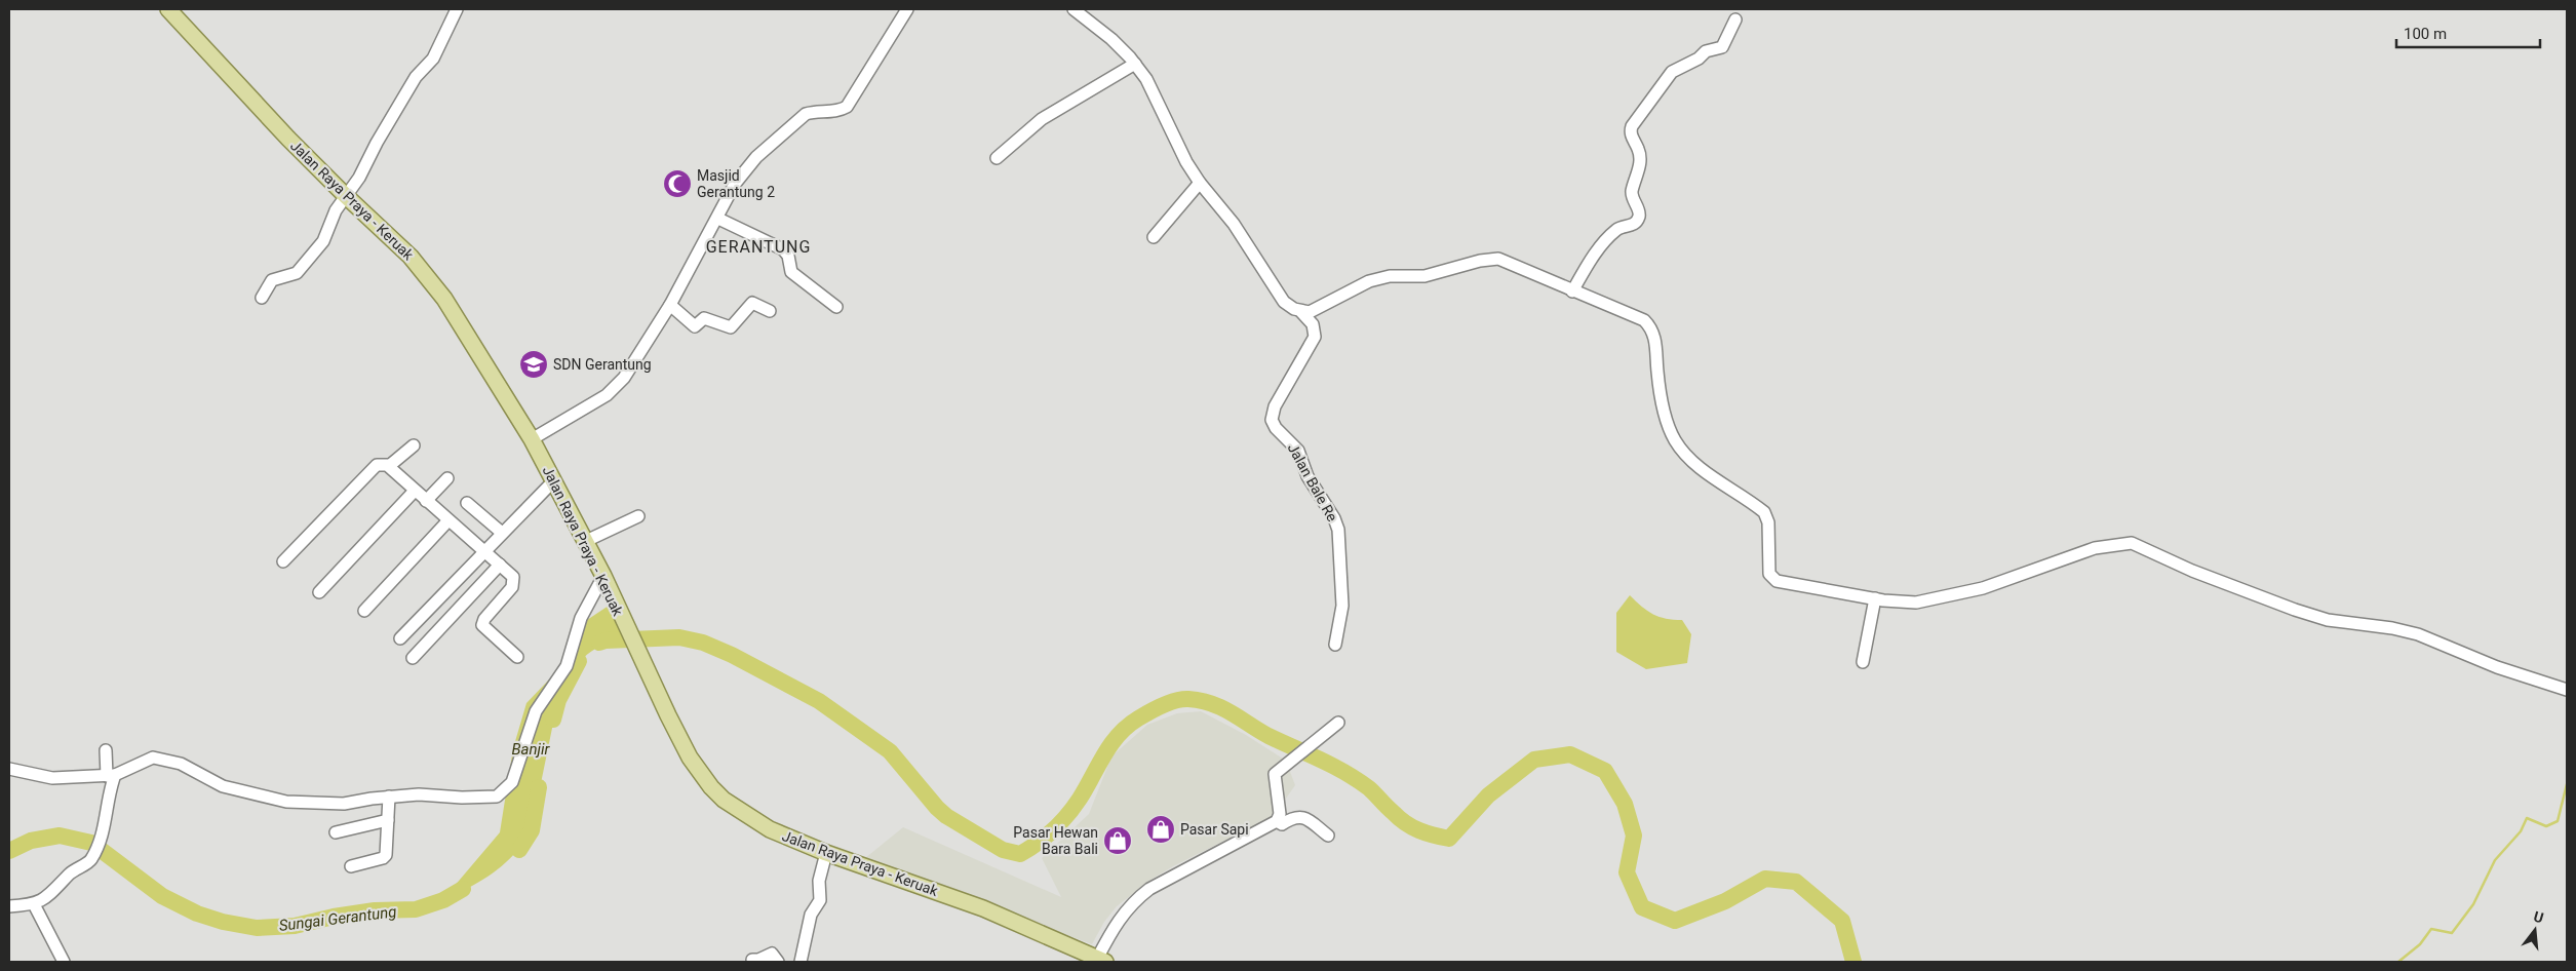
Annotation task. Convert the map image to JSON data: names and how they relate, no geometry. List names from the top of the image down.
{
  "streets": {
    "main road": ["Jalan Raya Praya - Keruak"],
    "street": ["Jalan Bale Re"]
  },
  "districts": ["GERANTUNG"],
  "water": ["Banjir", "Sungai Gerantung"],
  "places": {
    "mosque": ["Masjid Gerantung 2"],
    "school or university": ["SDN Gerantung"],
    "shop": ["Pasar Sapi", "Pasar Hewan Bara Bali"]
  },
  "scale_bar": "100 m",
  "north": "top"
}
